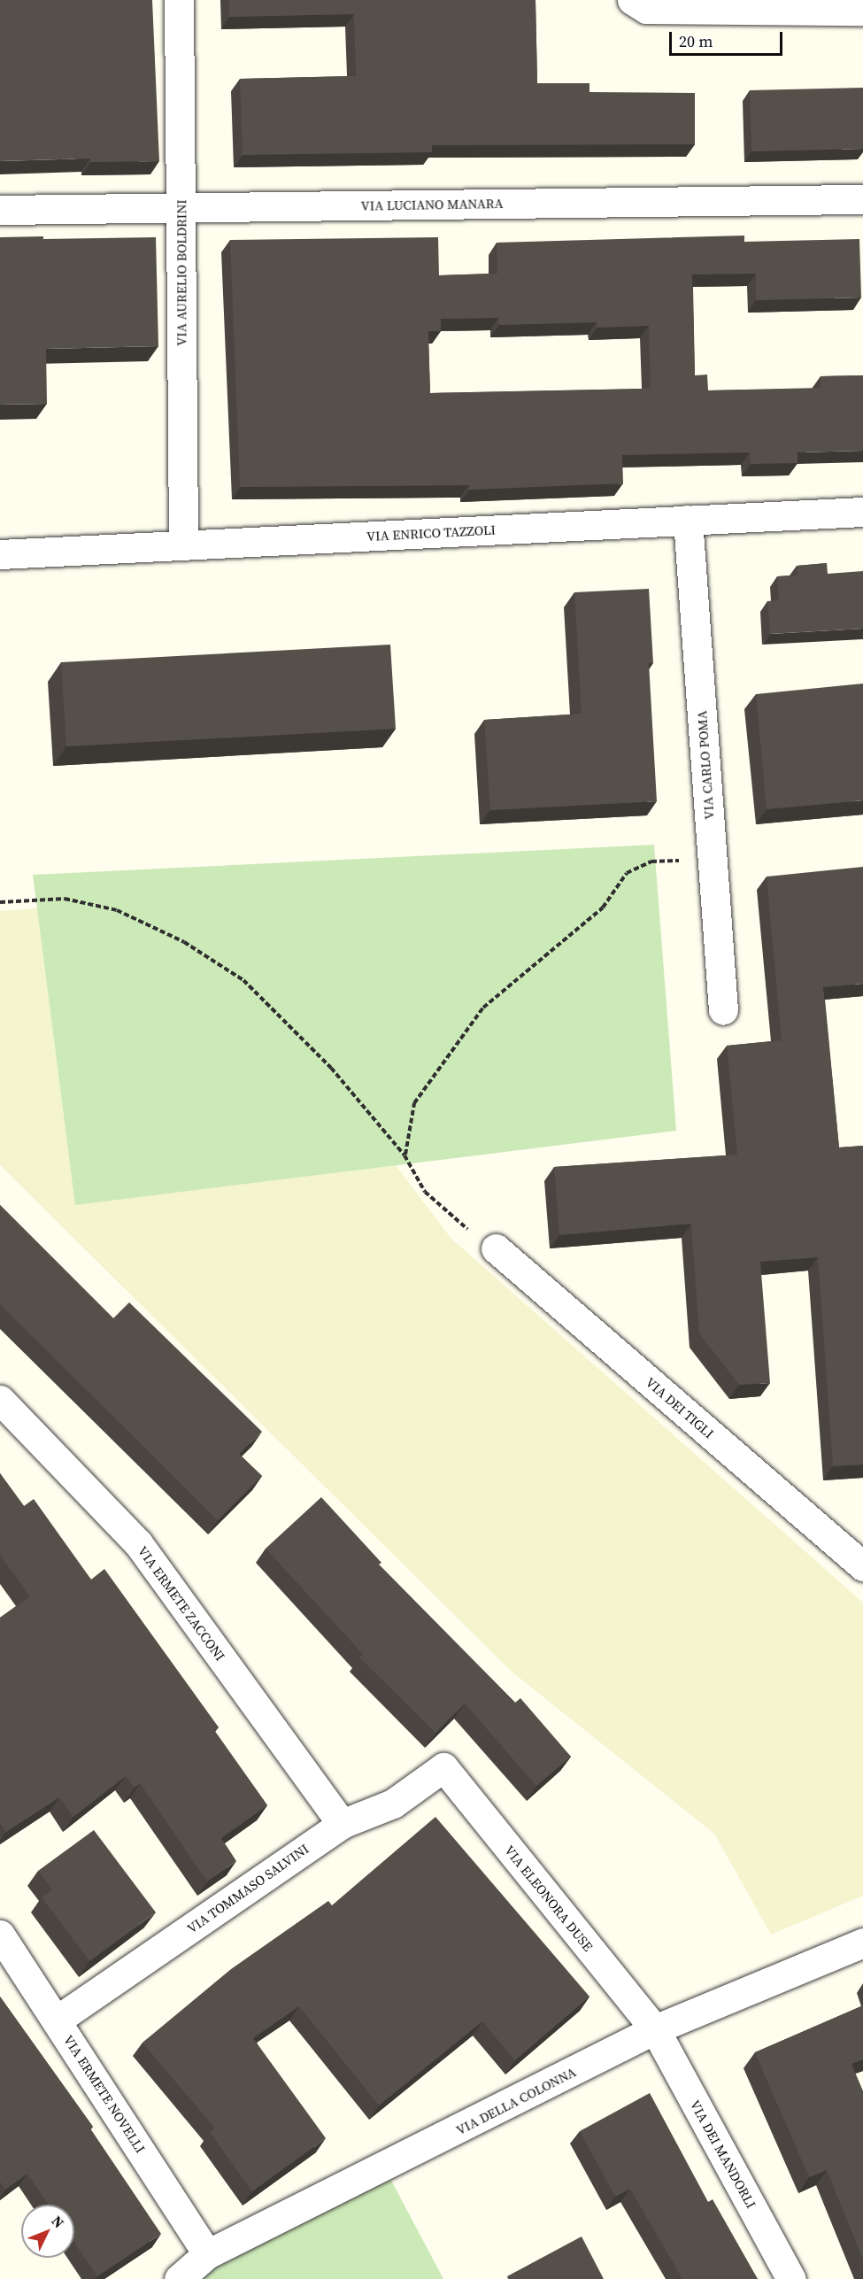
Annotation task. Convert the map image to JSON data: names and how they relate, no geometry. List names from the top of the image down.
{
  "streets": {
    "street": [
      "VIA LUCIANO MANARA",
      "VIA AURELIO BOLDRINI",
      "VIA ENRICO TAZZOLI",
      "VIA CARLO POMA",
      "VIA DEI TIGLI",
      "VIA ERMETE ZACCONI",
      "VIA TOMMASO SALVINI",
      "VIA ELEONORA DUSE",
      "VIA ERMETE NOVELLI",
      "VIA DELLA COLONNA",
      "VIA DEI MANDORLI"
    ]
  },
  "crossings": [
    ["VIA LUCIANO MANARA", "VIA AURELIO BOLDRINI"],
    ["VIA AURELIO BOLDRINI", "VIA ENRICO TAZZOLI"],
    ["VIA ENRICO TAZZOLI", "VIA CARLO POMA"],
    ["VIA ERMETE ZACCONI", "VIA TOMMASO SALVINI"],
    ["VIA TOMMASO SALVINI", "VIA ELEONORA DUSE"],
    ["VIA TOMMASO SALVINI", "VIA ERMETE NOVELLI"],
    ["VIA ELEONORA DUSE", "VIA DELLA COLONNA"],
    ["VIA ELEONORA DUSE", "VIA DEI MANDORLI"],
    ["VIA ERMETE NOVELLI", "VIA DELLA COLONNA"],
    ["VIA DELLA COLONNA", "VIA DEI MANDORLI"]
  ],
  "scale_bar": "20 m",
  "north": "top right"
}
